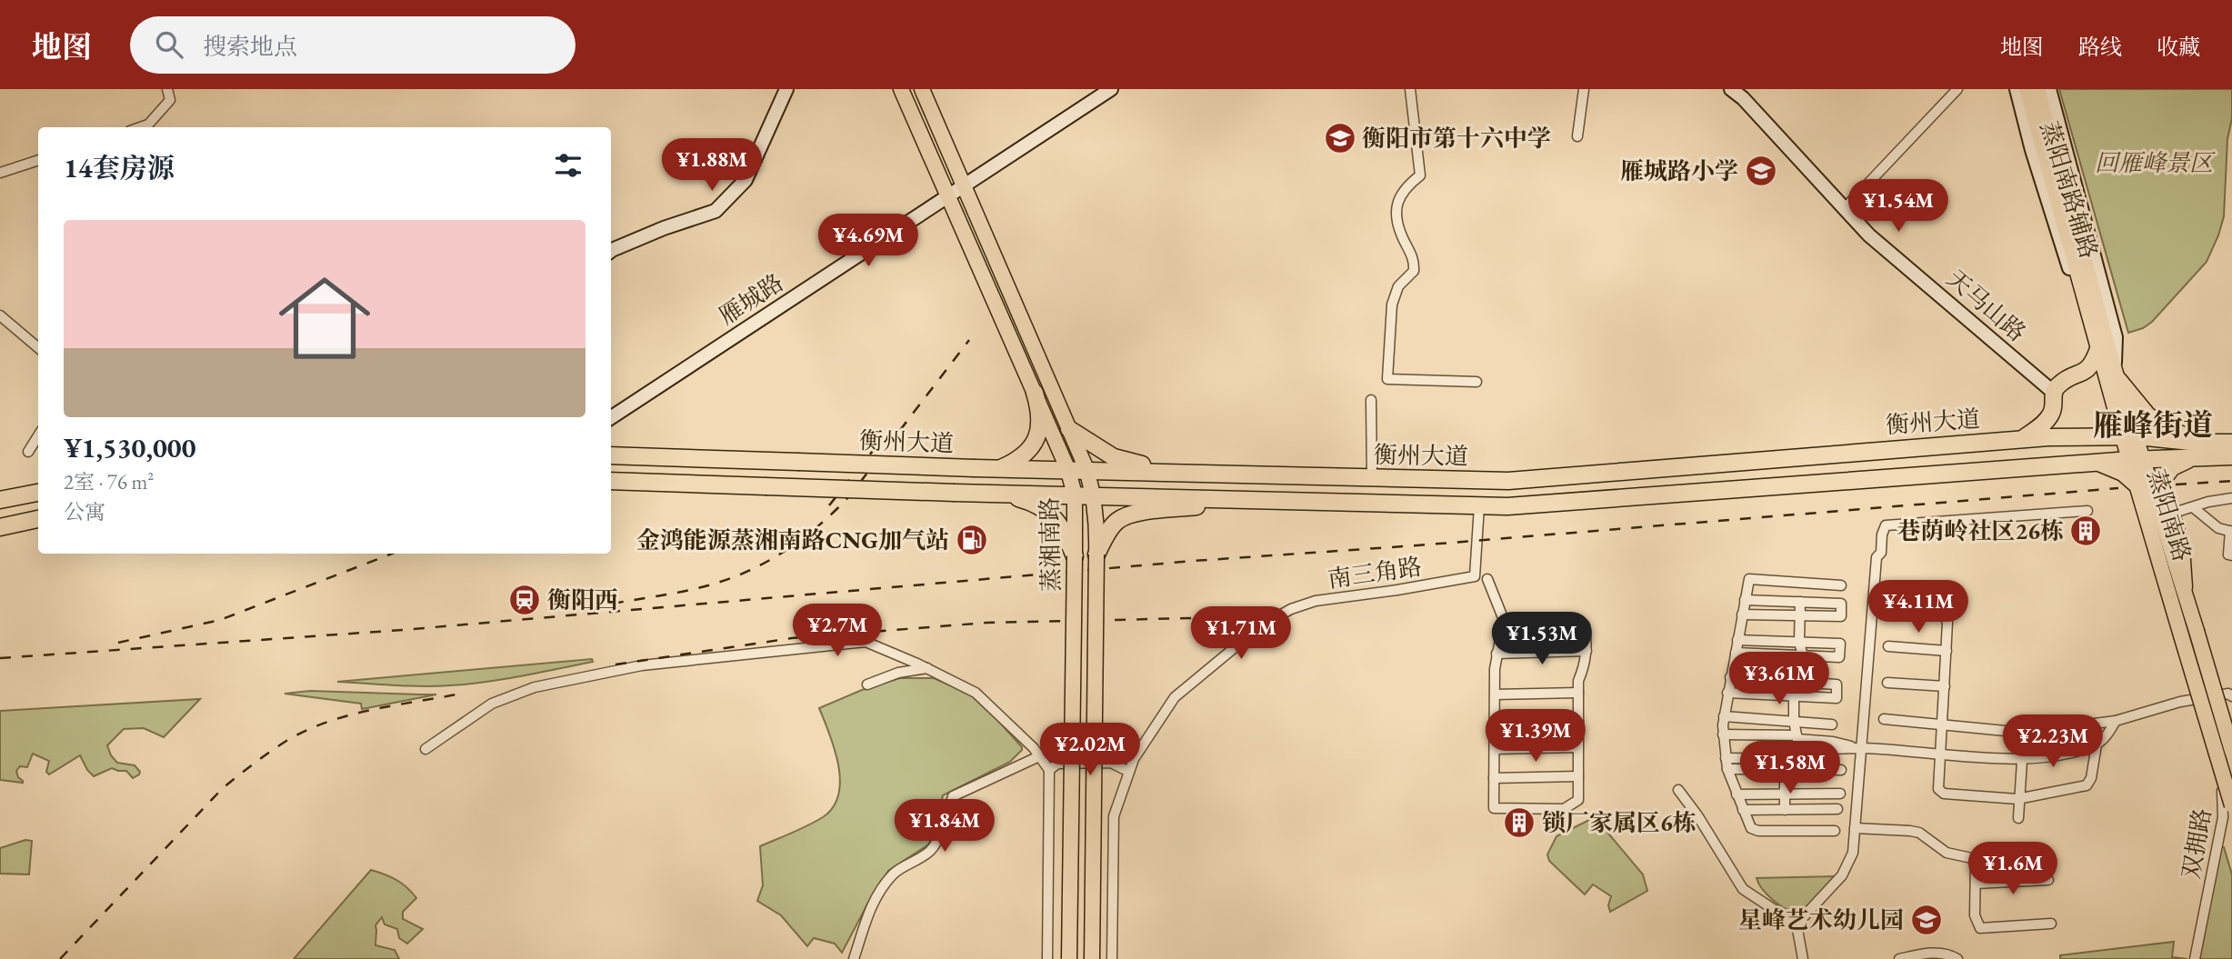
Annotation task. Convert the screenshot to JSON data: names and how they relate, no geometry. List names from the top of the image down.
{
  "streets": {
    "highway": ["衡州大道"],
    "main road": ["蒸阳南路", "蒸湘南路"],
    "street": [
      "蒸阳南路辅路",
      "雁城路",
      "天马山路",
      "南三角路",
      "双拥路"
    ]
  },
  "crossings": [
    ["蒸阳南路辅路", "蒸阳南路"],
    ["雁城路", "蒸湘南路"],
    ["衡州大道", "蒸阳南路"],
    ["衡州大道", "蒸湘南路"],
    ["衡州大道", "南三角路"]
  ],
  "districts": ["雁峰街道"],
  "parks": ["回雁峰景区"],
  "places": {
    "school or university": ["衡阳市第十六中学", "雁城路小学", "星峰艺术幼儿园"],
    "building": ["巷荫岭社区26栋", "锁厂家属区6栋"],
    "fuel station": ["金鸿能源蒸湘南路CNG加气站"],
    "station": ["衡阳西"]
  },
  "page": {
    "header": "地图",
    "search": "搜索地点",
    "nav": ["地图", "路线", "收藏"],
    "heading": "14套房源",
    "price": [
      "¥1.88M",
      "¥1.54M",
      "¥4.69M",
      "¥4.11M",
      "¥2.7M",
      "¥1.71M",
      "¥1.53M",
      "¥3.61M",
      "¥1.39M",
      "¥2.23M",
      "¥2.02M",
      "¥1.58M",
      "¥1.84M",
      "¥1.6M"
    ],
    "list": [
      {
        "name": "¥1,530,000",
        "note": "2室 · 76 m² · 公寓"
      }
    ]
  }
}
